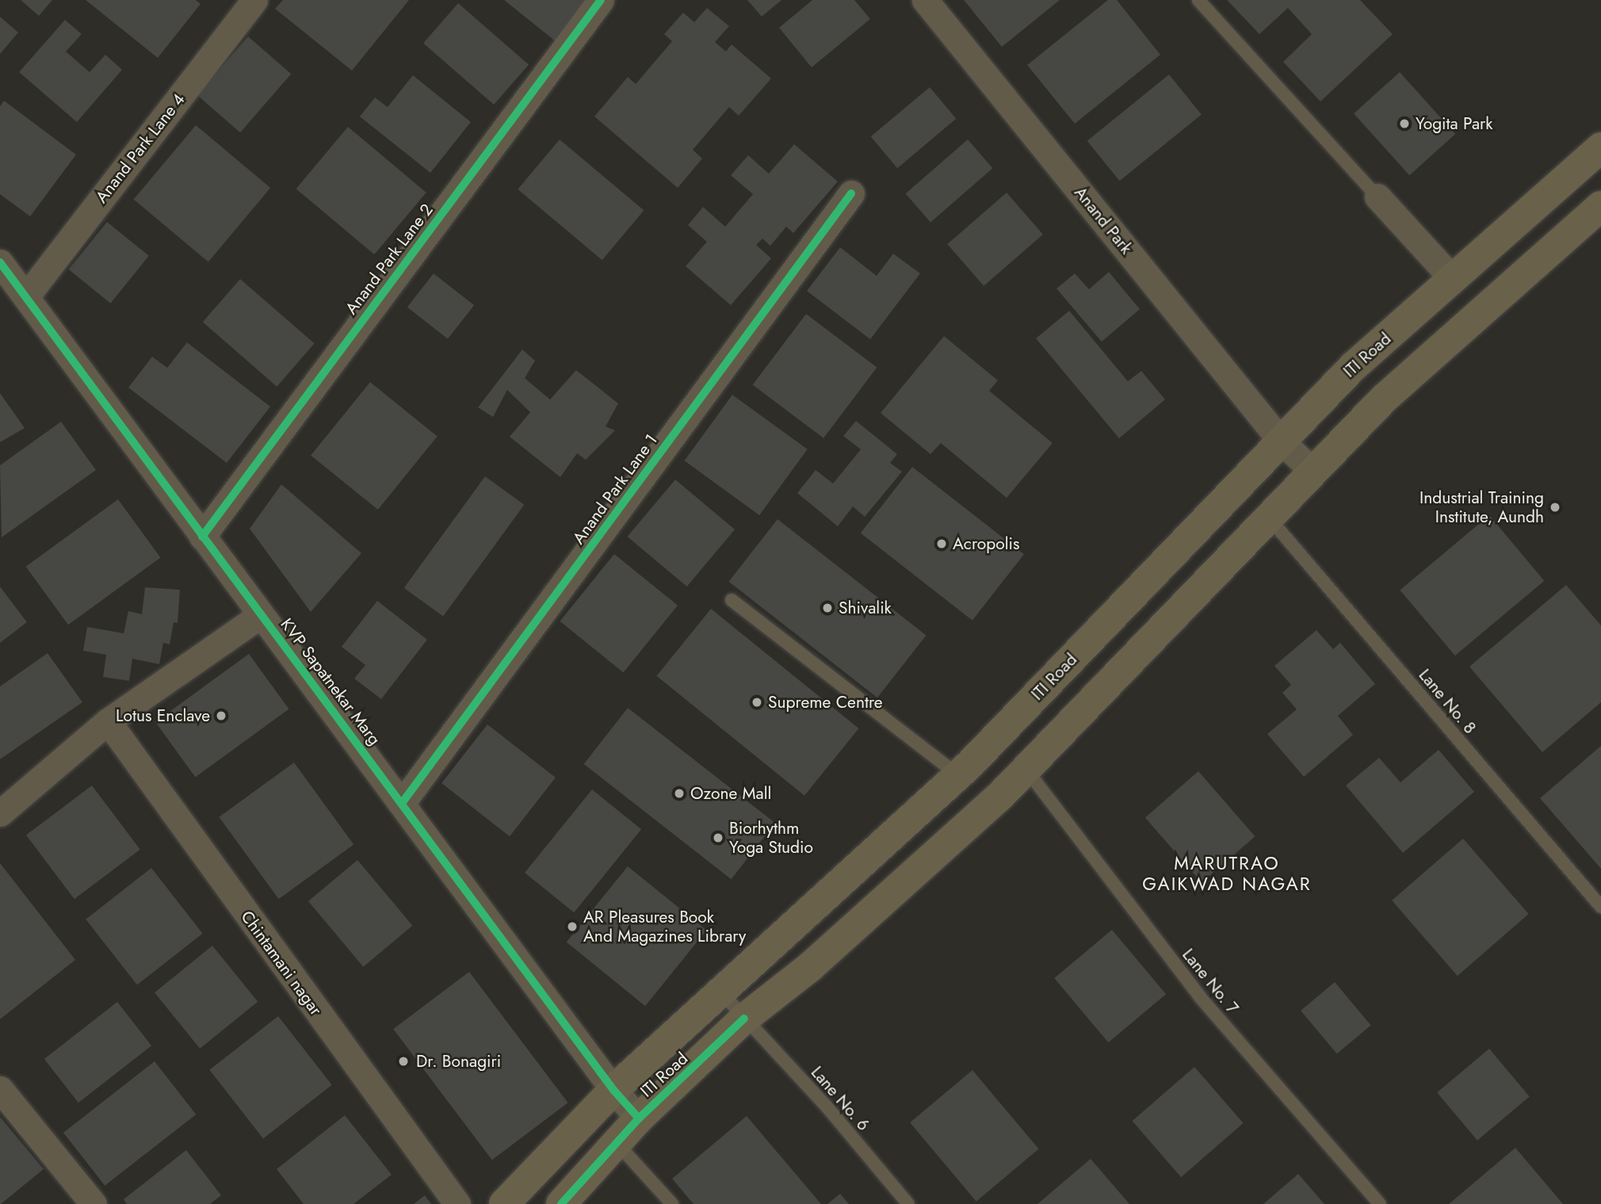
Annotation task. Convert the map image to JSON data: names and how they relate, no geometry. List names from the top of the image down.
{
  "streets": {
    "main road": ["ITI Road"],
    "street": [
      "Anand Park Lane 4",
      "Anand Park",
      "Anand Park Lane 2",
      "Anand Park Lane 1",
      "KVP Sapatnekar Marg",
      "Chintamani nagar"
    ],
    "lane": ["Lane No. 8", "Lane No. 7", "Lane No. 6"]
  },
  "crossings": [
    ["Anand Park Lane 4", "KVP Sapatnekar Marg"],
    ["Anand Park", "ITI Road"],
    ["Anand Park Lane 2", "KVP Sapatnekar Marg"],
    ["ITI Road", "KVP Sapatnekar Marg"],
    ["ITI Road", "Lane No. 8"],
    ["ITI Road", "Lane No. 7"],
    ["ITI Road", "Lane No. 6"],
    ["Anand Park Lane 1", "KVP Sapatnekar Marg"]
  ],
  "districts": ["MARUTRAO GAIKWAD NAGAR"],
  "places": [
    "Yogita Park",
    "Industrial Training Institute, Aundh",
    "Acropolis",
    "Shivalik",
    "Supreme Centre",
    "Lotus Enclave",
    "Ozone Mall",
    "Biorhythm Yoga Studio",
    "AR Pleasures Book And Magazines Library",
    "Dr. Bonagiri"
  ]
}
